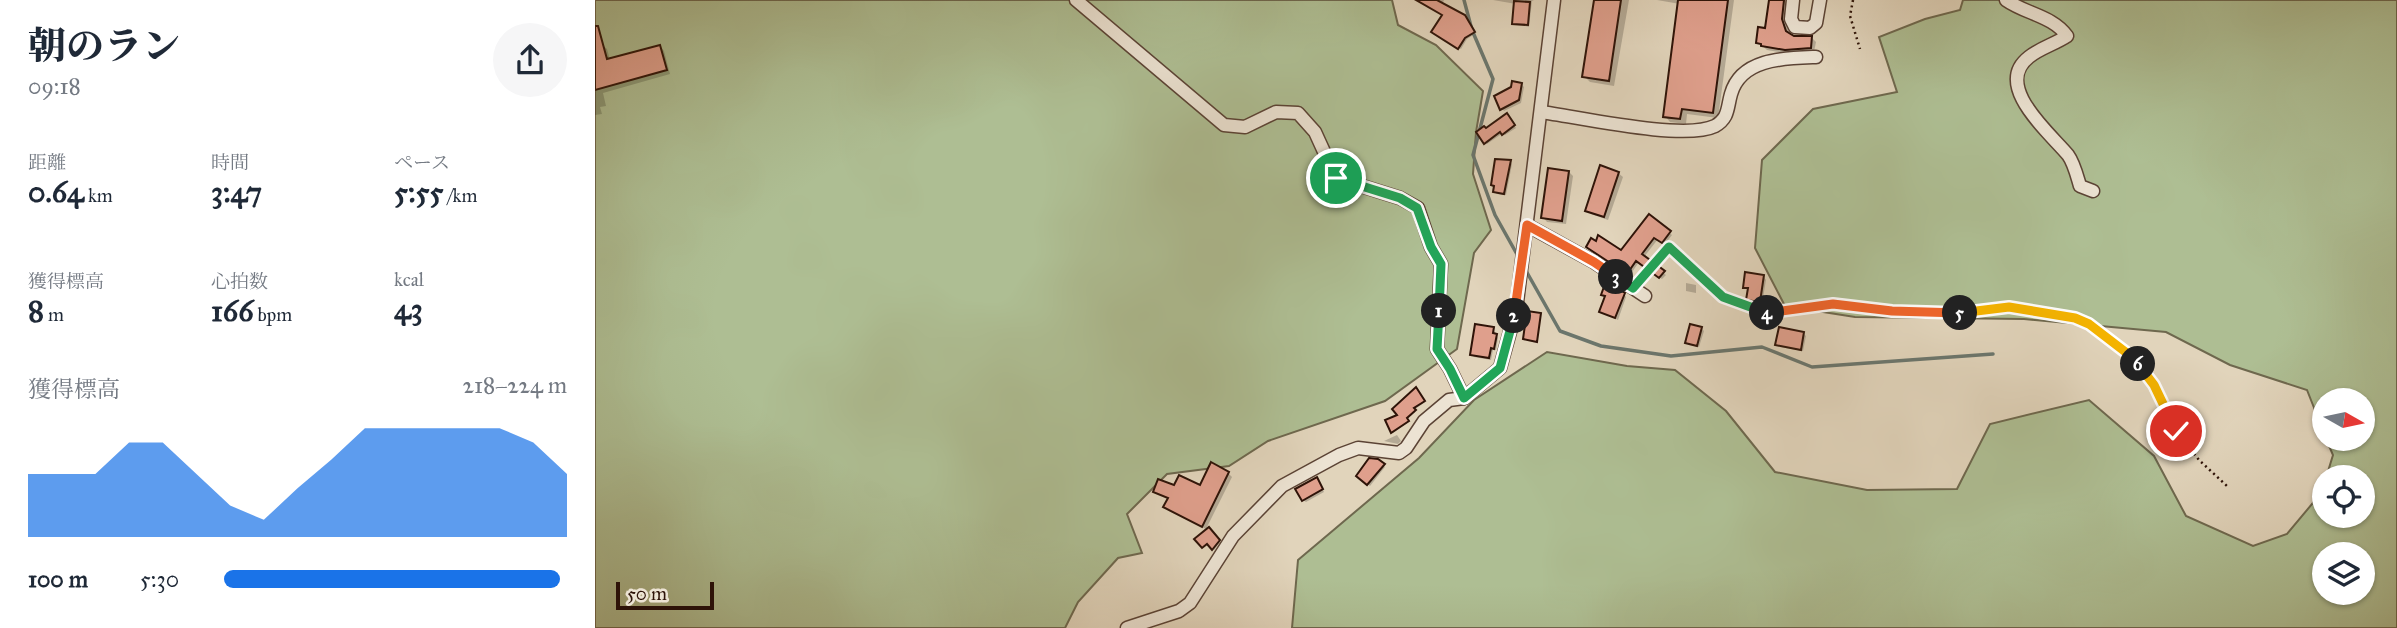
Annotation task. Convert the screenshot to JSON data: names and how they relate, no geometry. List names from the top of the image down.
{
  "scale_bar": "50 m",
  "north": "right",
  "page": {
    "heading": ["朝のラン", "09:18"],
    "stats": [
      ["距離", "0.64 km"],
      ["時間", "3:47"],
      ["ペース", "5:55 /km"],
      ["獲得標高", "8 m"],
      ["心拍数", "166 bpm"],
      ["kcal", "43"]
    ],
    "pins": [
      "3",
      "1",
      "4",
      "5",
      "2",
      "6"
    ],
    "chart": ["獲得標高", "218–224 m"],
    "list": [
      {
        "name": "100 m",
        "note": "5:30"
      }
    ],
    "scale": "50 m"
  }
}
